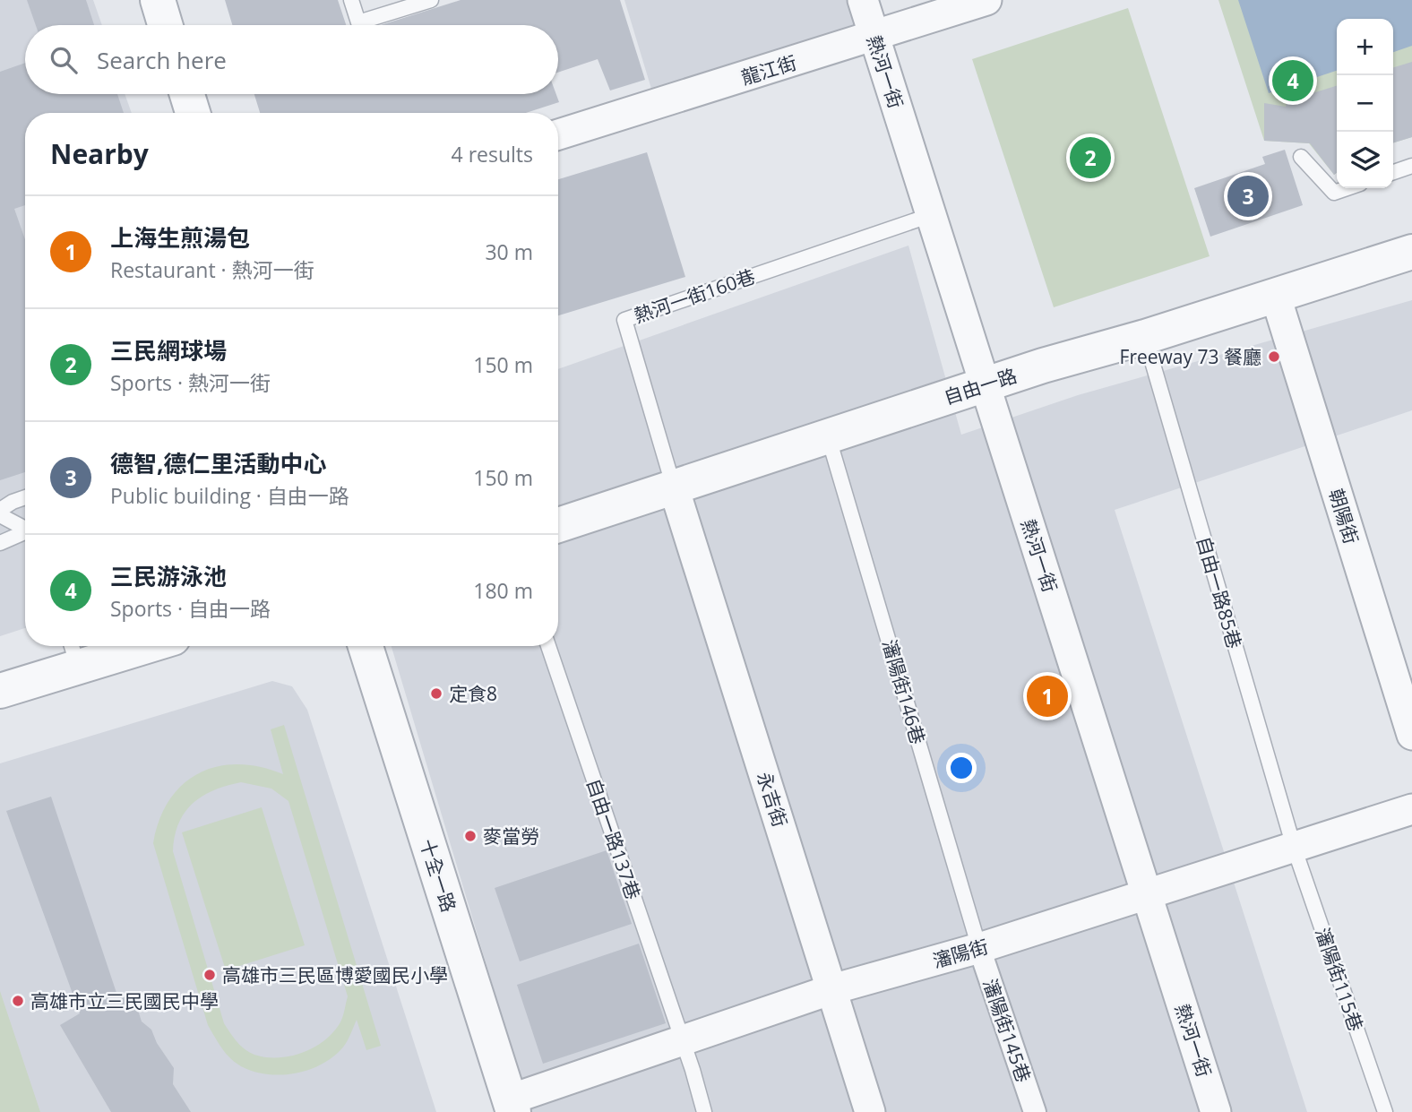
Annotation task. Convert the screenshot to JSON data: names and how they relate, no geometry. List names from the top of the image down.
{
  "streets": {
    "street": [
      "龍江街",
      "熱河一街",
      "自由一路",
      "朝陽街",
      "永吉街",
      "十全一路",
      "瀋陽街",
      "瀋陽街145巷"
    ],
    "lane": [
      "熱河一街160巷",
      "自由一路85巷",
      "瀋陽街146巷",
      "自由一路137巷",
      "瀋陽街115巷"
    ]
  },
  "crossings": [
    ["龍江街", "熱河一街"],
    ["熱河一街", "熱河一街160巷"],
    ["熱河一街", "自由一路"],
    ["熱河一街", "瀋陽街"],
    ["熱河一街160巷", "自由一路"],
    ["熱河一街160巷", "永吉街"],
    ["自由一路", "朝陽街"],
    ["自由一路", "自由一路85巷"],
    ["自由一路", "瀋陽街146巷"],
    ["自由一路", "永吉街"],
    ["自由一路85巷", "瀋陽街"],
    ["自由一路85巷", "瀋陽街115巷"],
    ["瀋陽街146巷", "瀋陽街"],
    ["瀋陽街146巷", "瀋陽街145巷"],
    ["永吉街", "瀋陽街"],
    ["自由一路137巷", "瀋陽街"],
    ["十全一路", "瀋陽街"],
    ["瀋陽街", "瀋陽街115巷"],
    ["瀋陽街", "瀋陽街145巷"]
  ],
  "places": [
    "Freeway 73 餐廳",
    "定食8",
    "麥當勞",
    "高雄市三民區博愛國民小學",
    "高雄市立三民國民中學"
  ],
  "page": {
    "map_buttons": ["+", "−"],
    "search": "Search here",
    "pins": [
      "4",
      "2",
      "3",
      "1"
    ],
    "heading": ["Nearby", "4 results"],
    "list": [
      {
        "mark": "1",
        "name": "上海生煎湯包",
        "note": "Restaurant · 熱河一街",
        "value": "30 m"
      },
      {
        "mark": "2",
        "name": "三民網球場",
        "note": "Sports · 熱河一街",
        "value": "150 m"
      },
      {
        "mark": "3",
        "name": "德智,德仁里活動中心",
        "note": "Public building · 自由一路",
        "value": "150 m"
      },
      {
        "mark": "4",
        "name": "三民游泳池",
        "note": "Sports · 自由一路",
        "value": "180 m"
      }
    ]
  }
}
